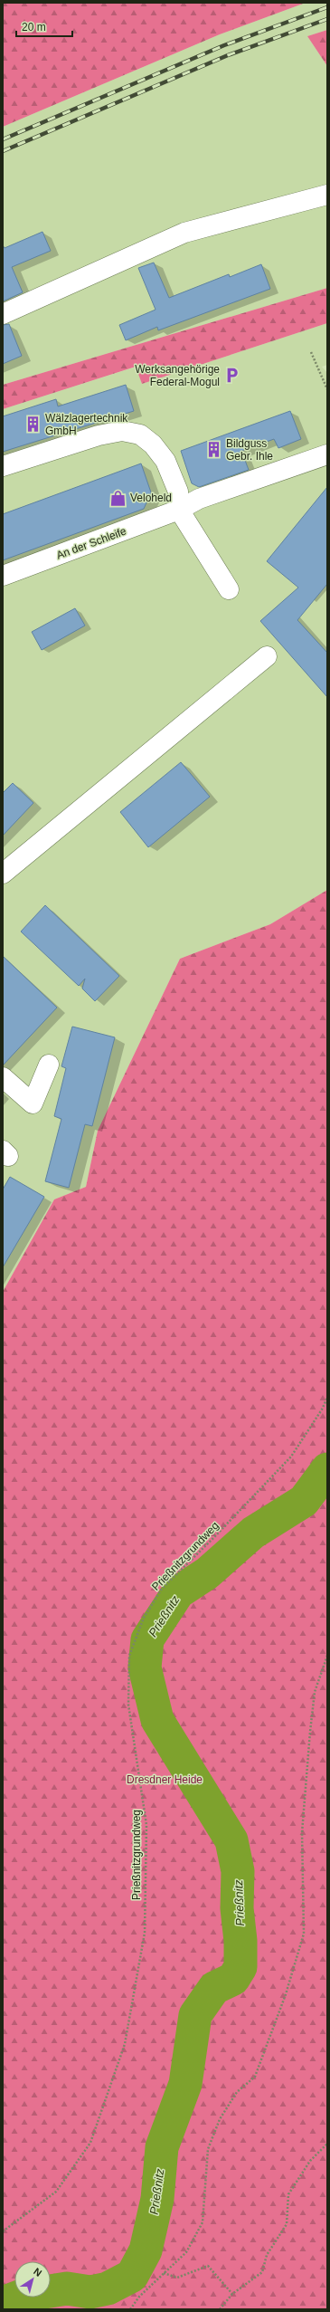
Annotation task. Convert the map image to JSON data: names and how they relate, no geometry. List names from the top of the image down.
{
  "streets": {
    "street": ["An der Schleife"],
    "path": ["Prießnitzgrundweg"]
  },
  "water": ["Prießnitz"],
  "parks": ["Dresdner Heide"],
  "places": {
    "parking": ["Werksangehörige Federal-Mogul"],
    "building": ["Wälzlagertechnik GmbH", "Bildguss Gebr. Ihle"],
    "shop": ["Veloheld"]
  },
  "scale_bar": "20 m",
  "north": "top right"
}
